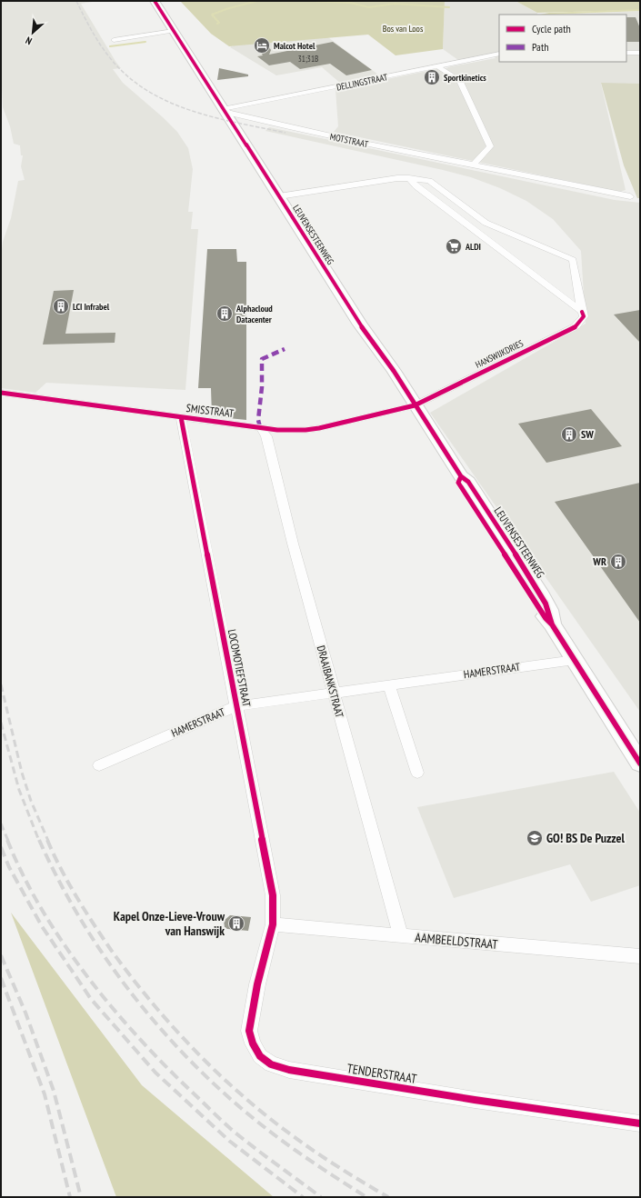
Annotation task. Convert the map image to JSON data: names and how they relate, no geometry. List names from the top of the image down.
{
  "streets": {
    "main road": ["LEUVENSESTEENWEG"],
    "street": [
      "DELLINGSTRAAT",
      "MOTSTRAAT",
      "HANSWIJKDRIES",
      "SMISSTRAAT",
      "LOCOMOTIEFSTRAAT",
      "HAMERSTRAAT",
      "DRAAIBANKSTRAAT",
      "AAMBEELDSTRAAT",
      "TENDERSTRAAT"
    ]
  },
  "crossings": [
    ["DELLINGSTRAAT", "MOTSTRAAT"],
    ["DELLINGSTRAAT", "LEUVENSESTEENWEG"],
    ["MOTSTRAAT", "LEUVENSESTEENWEG"],
    ["LEUVENSESTEENWEG", "HANSWIJKDRIES"],
    ["LEUVENSESTEENWEG", "SMISSTRAAT"],
    ["LEUVENSESTEENWEG", "HAMERSTRAAT"],
    ["HANSWIJKDRIES", "SMISSTRAAT"],
    ["SMISSTRAAT", "LOCOMOTIEFSTRAAT"],
    ["SMISSTRAAT", "DRAAIBANKSTRAAT"],
    ["LOCOMOTIEFSTRAAT", "HAMERSTRAAT"],
    ["LOCOMOTIEFSTRAAT", "AAMBEELDSTRAAT"],
    ["LOCOMOTIEFSTRAAT", "TENDERSTRAAT"],
    ["HAMERSTRAAT", "DRAAIBANKSTRAAT"],
    ["DRAAIBANKSTRAAT", "AAMBEELDSTRAAT"],
    ["AAMBEELDSTRAAT", "TENDERSTRAAT"]
  ],
  "parks": ["Bos van Loos"],
  "places": {
    "hotel": ["Malcot Hotel"],
    "building": [
      "Sportkinetics",
      "LCI Infrabel",
      "Alphacloud Datacenter",
      "SW",
      "WR",
      "Kapel Onze-Lieve-Vrouw van Hanswijk"
    ],
    "supermarket": ["ALDI"],
    "school or university": ["GO! BS De Puzzel"]
  },
  "house_numbers": ["31;31B"],
  "legend": ["Cycle path", "Path"],
  "north": "bottom left"
}
